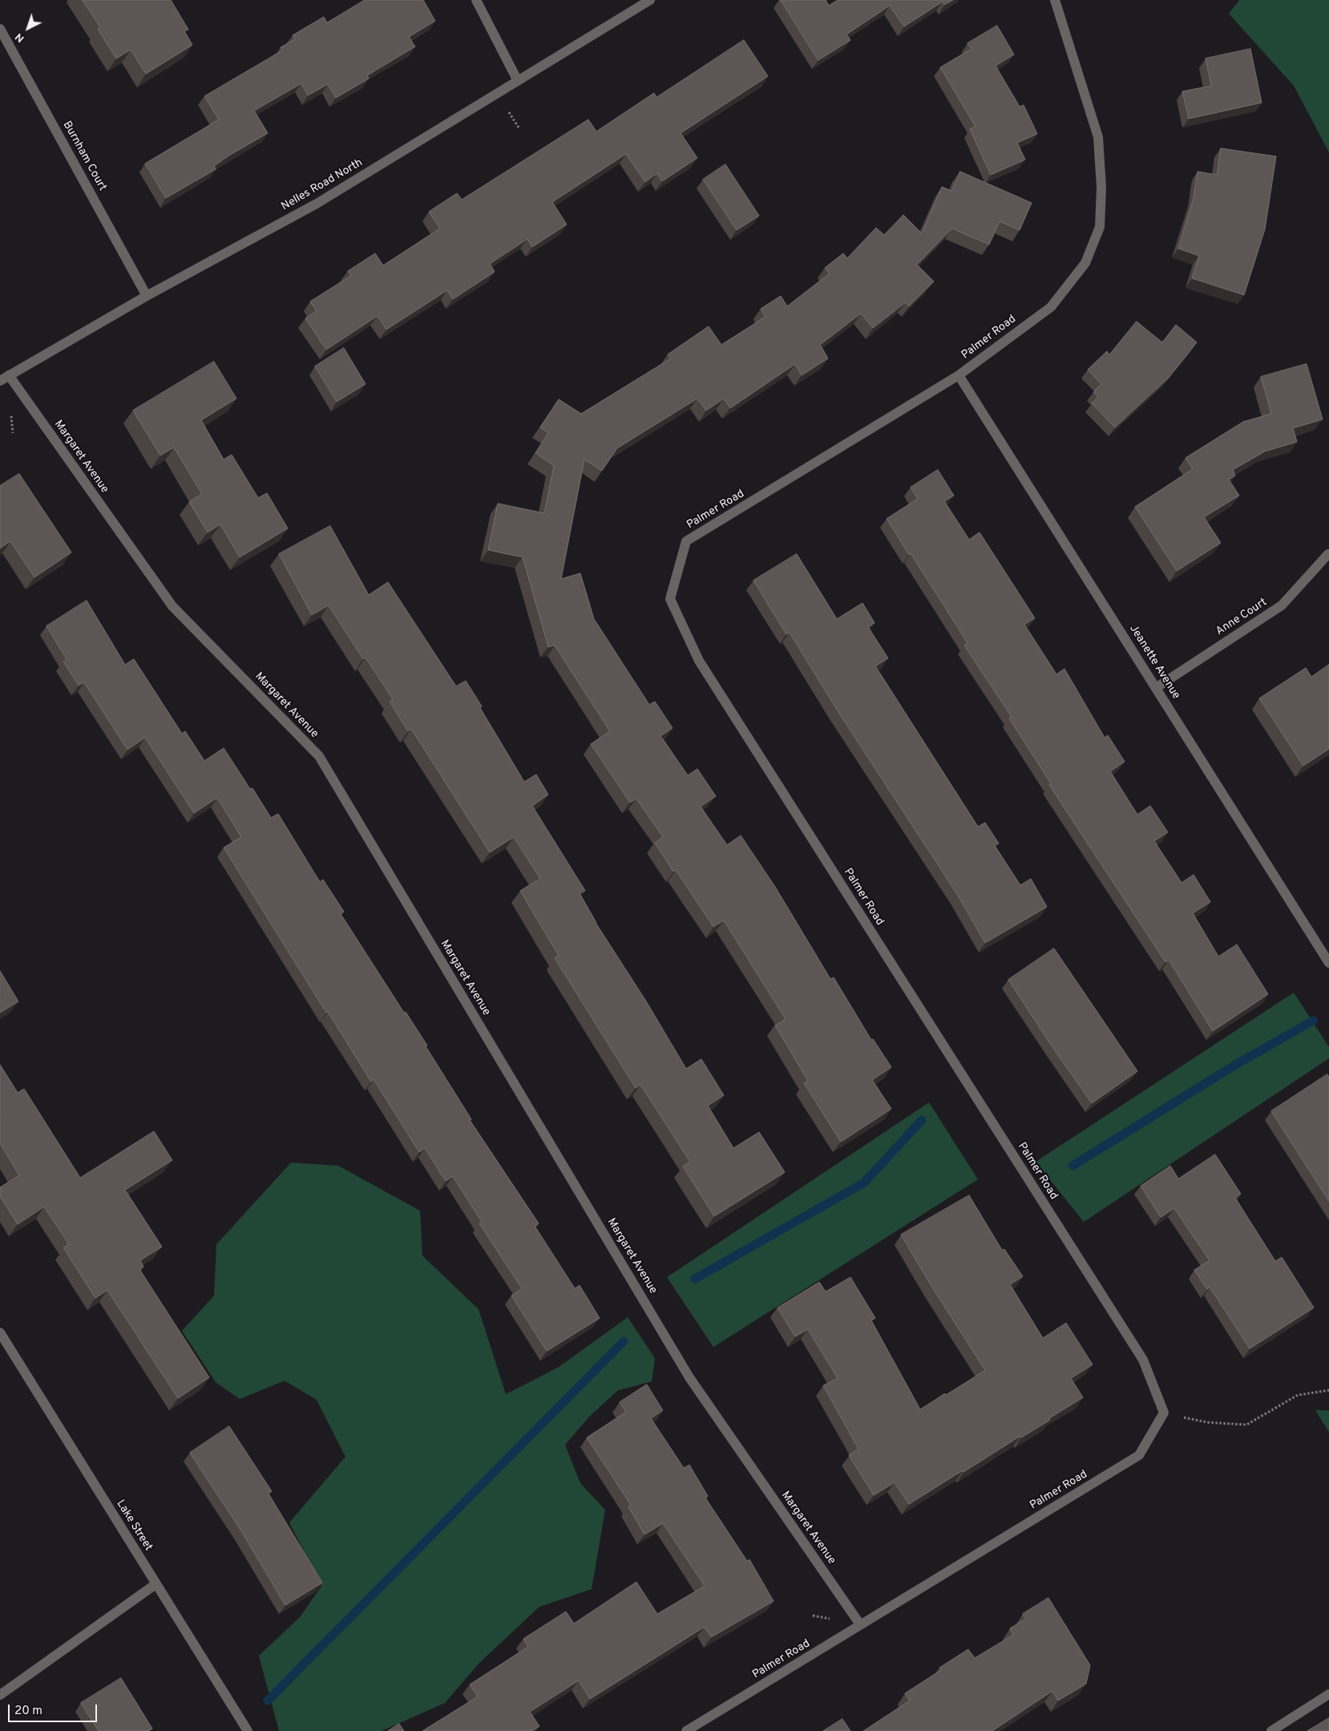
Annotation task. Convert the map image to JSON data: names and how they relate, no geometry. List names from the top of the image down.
{
  "streets": {
    "street": [
      "Burnham Court",
      "Nelles Road North",
      "Palmer Road",
      "Margaret Avenue",
      "Anne Court",
      "Jeanette Avenue",
      "Lake Street"
    ]
  },
  "crossings": [
    ["Burnham Court", "Nelles Road North"],
    ["Nelles Road North", "Margaret Avenue"],
    ["Palmer Road", "Margaret Avenue"],
    ["Palmer Road", "Jeanette Avenue"],
    ["Anne Court", "Jeanette Avenue"]
  ],
  "scale_bar": "20 m",
  "north": "bottom left"
}
